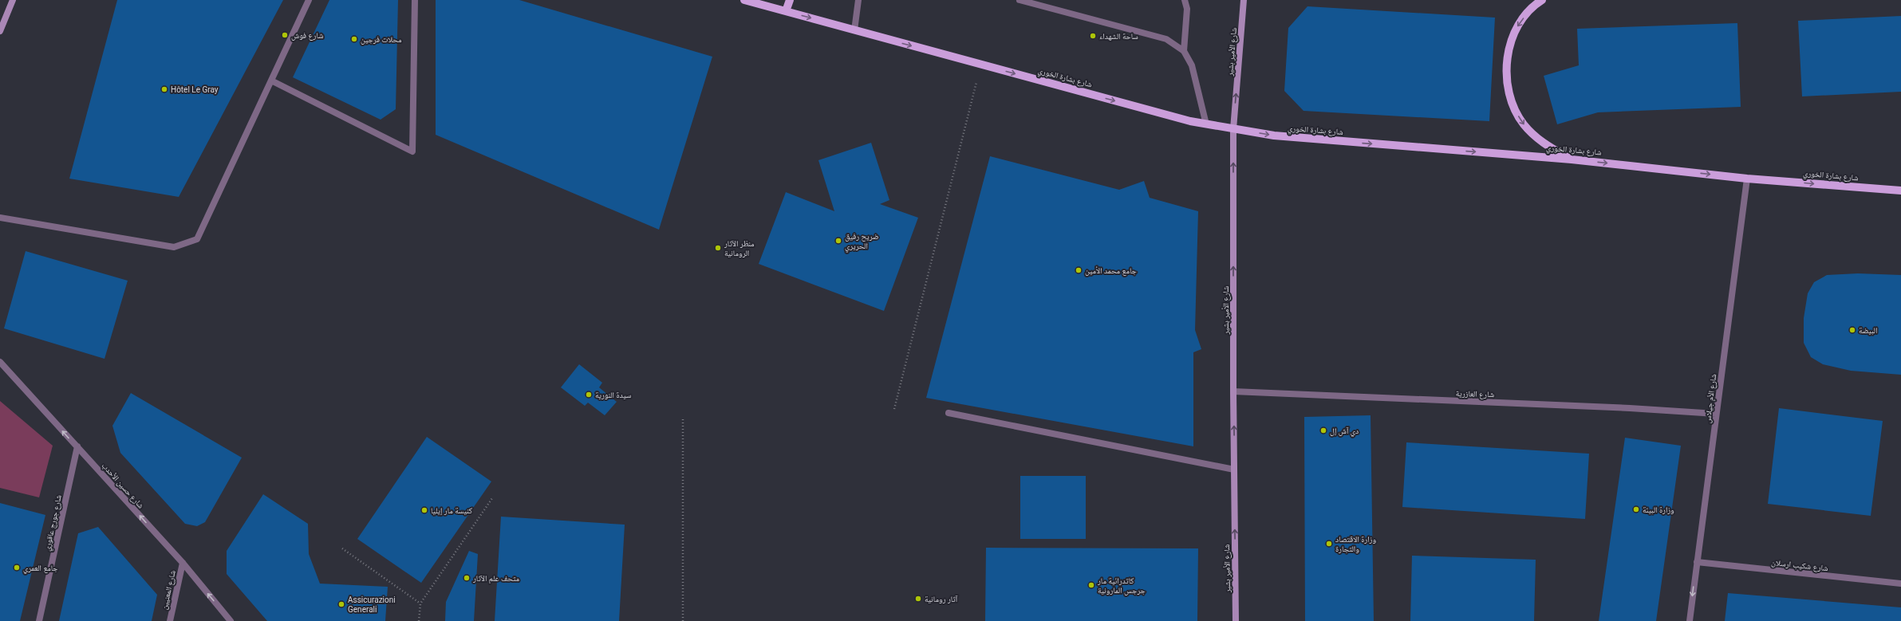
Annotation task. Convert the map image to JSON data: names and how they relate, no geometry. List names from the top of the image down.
{
  "streets": {
    "main road": ["شارع بشارة الخوري"],
    "street": [
      "شارع الأمير بشير",
      "شارع العازرية",
      "شارع الأم جيلاس",
      "شارع حسين الأحدب",
      "شارع جورج عاقوري",
      "شارع شكيب ارسلان",
      "شارع المعنيين"
    ]
  },
  "crossings": [
    ["شارع الأمير بشير", "شارع بشارة الخوري"],
    ["شارع الأمير بشير", "شارع العازرية"],
    ["شارع بشارة الخوري", "شارع الأم جيلاس"],
    ["شارع العازرية", "شارع الأم جيلاس"],
    ["شارع الأم جيلاس", "شارع شكيب ارسلان"],
    ["شارع حسين الأحدب", "شارع جورج عاقوري"],
    ["شارع حسين الأحدب", "شارع المعنيين"]
  ],
  "one_way": ["شارع الأمير بشير", "شارع بشارة الخوري", "شارع حسين الأحدب"],
  "places": [
    "شارع فوش",
    "ساحة الشهداء",
    "محلات فرجين",
    "Hôtel Le Gray",
    "ضريح رفيق الحريري",
    "منظر الآثار الرومانية",
    "جامع محمد الأمين",
    "البيضة",
    "سيدة النورية",
    "دي آش إل",
    "وزارة البيئة",
    "كنيسة مار إيليا",
    "وزارة الاقتصاد والتجارة",
    "جامع العمري",
    "متحف علم الآثار",
    "كاتدرائية مار جرجس المارونية",
    "آثار رومانية",
    "Assicurazioni Generali"
  ]
}
